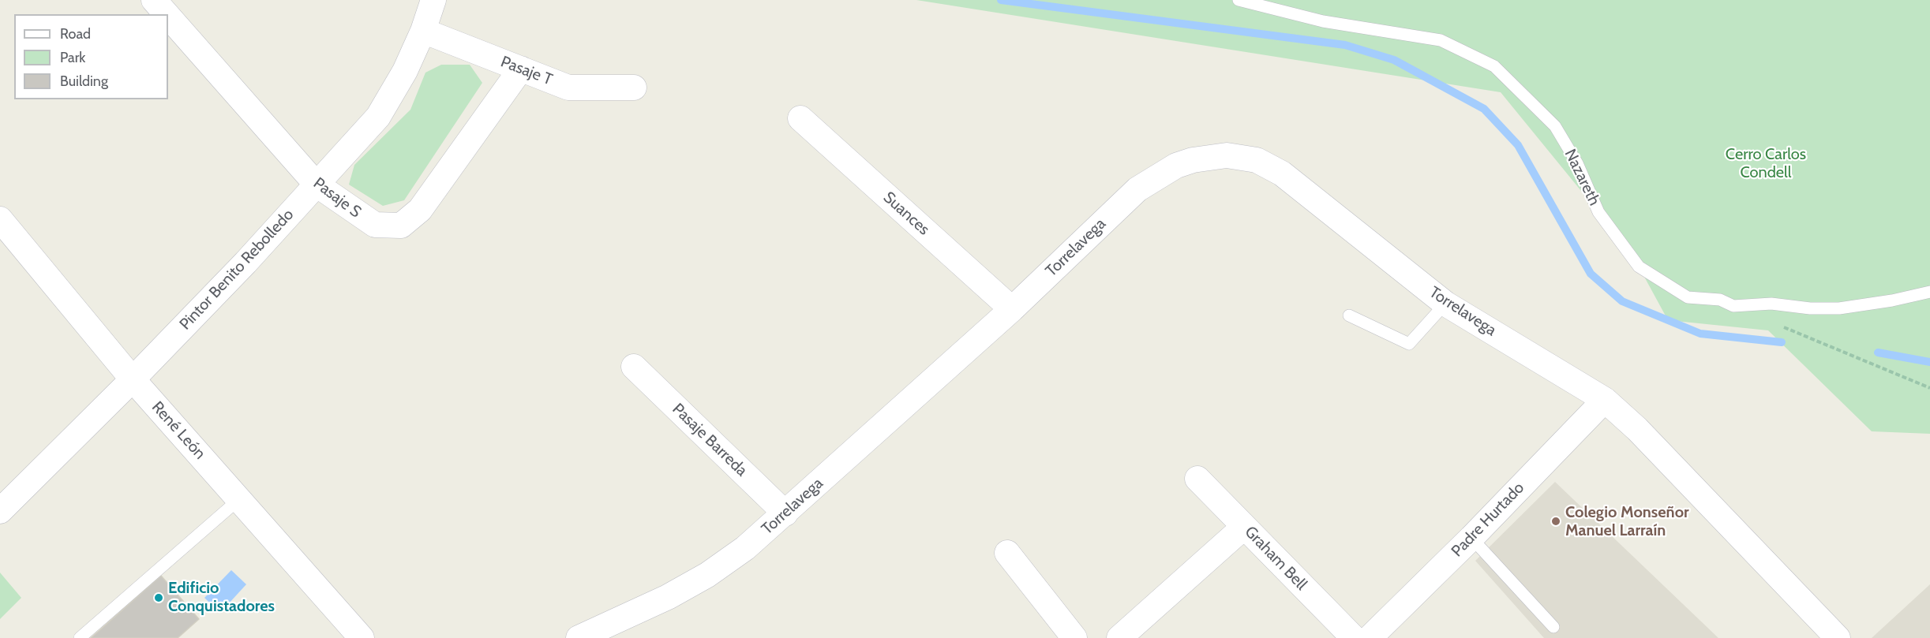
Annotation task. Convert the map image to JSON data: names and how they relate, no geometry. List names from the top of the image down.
{
  "streets": {
    "street": [
      "Pasaje T",
      "Pasaje S",
      "Suances",
      "Torrelavega",
      "Pintor Benito Rebolledo",
      "René León",
      "Pasaje Barreda",
      "Padre Hurtado",
      "Graham Bell"
    ],
    "lane": ["Nazareth"]
  },
  "crossings": [
    ["Pasaje T", "Pasaje S"],
    ["Pasaje T", "Pintor Benito Rebolledo"],
    ["Pasaje S", "Pintor Benito Rebolledo"],
    ["Suances", "Torrelavega"],
    ["Torrelavega", "Pasaje Barreda"],
    ["Torrelavega", "Padre Hurtado"],
    ["Pintor Benito Rebolledo", "René León"]
  ],
  "parks": ["Cerro Carlos Condell"],
  "places": ["Colegio Monseñor Manuel Larraín", "Edificio Conquistadores"],
  "legend": ["Road", "Park", "Building"]
}
